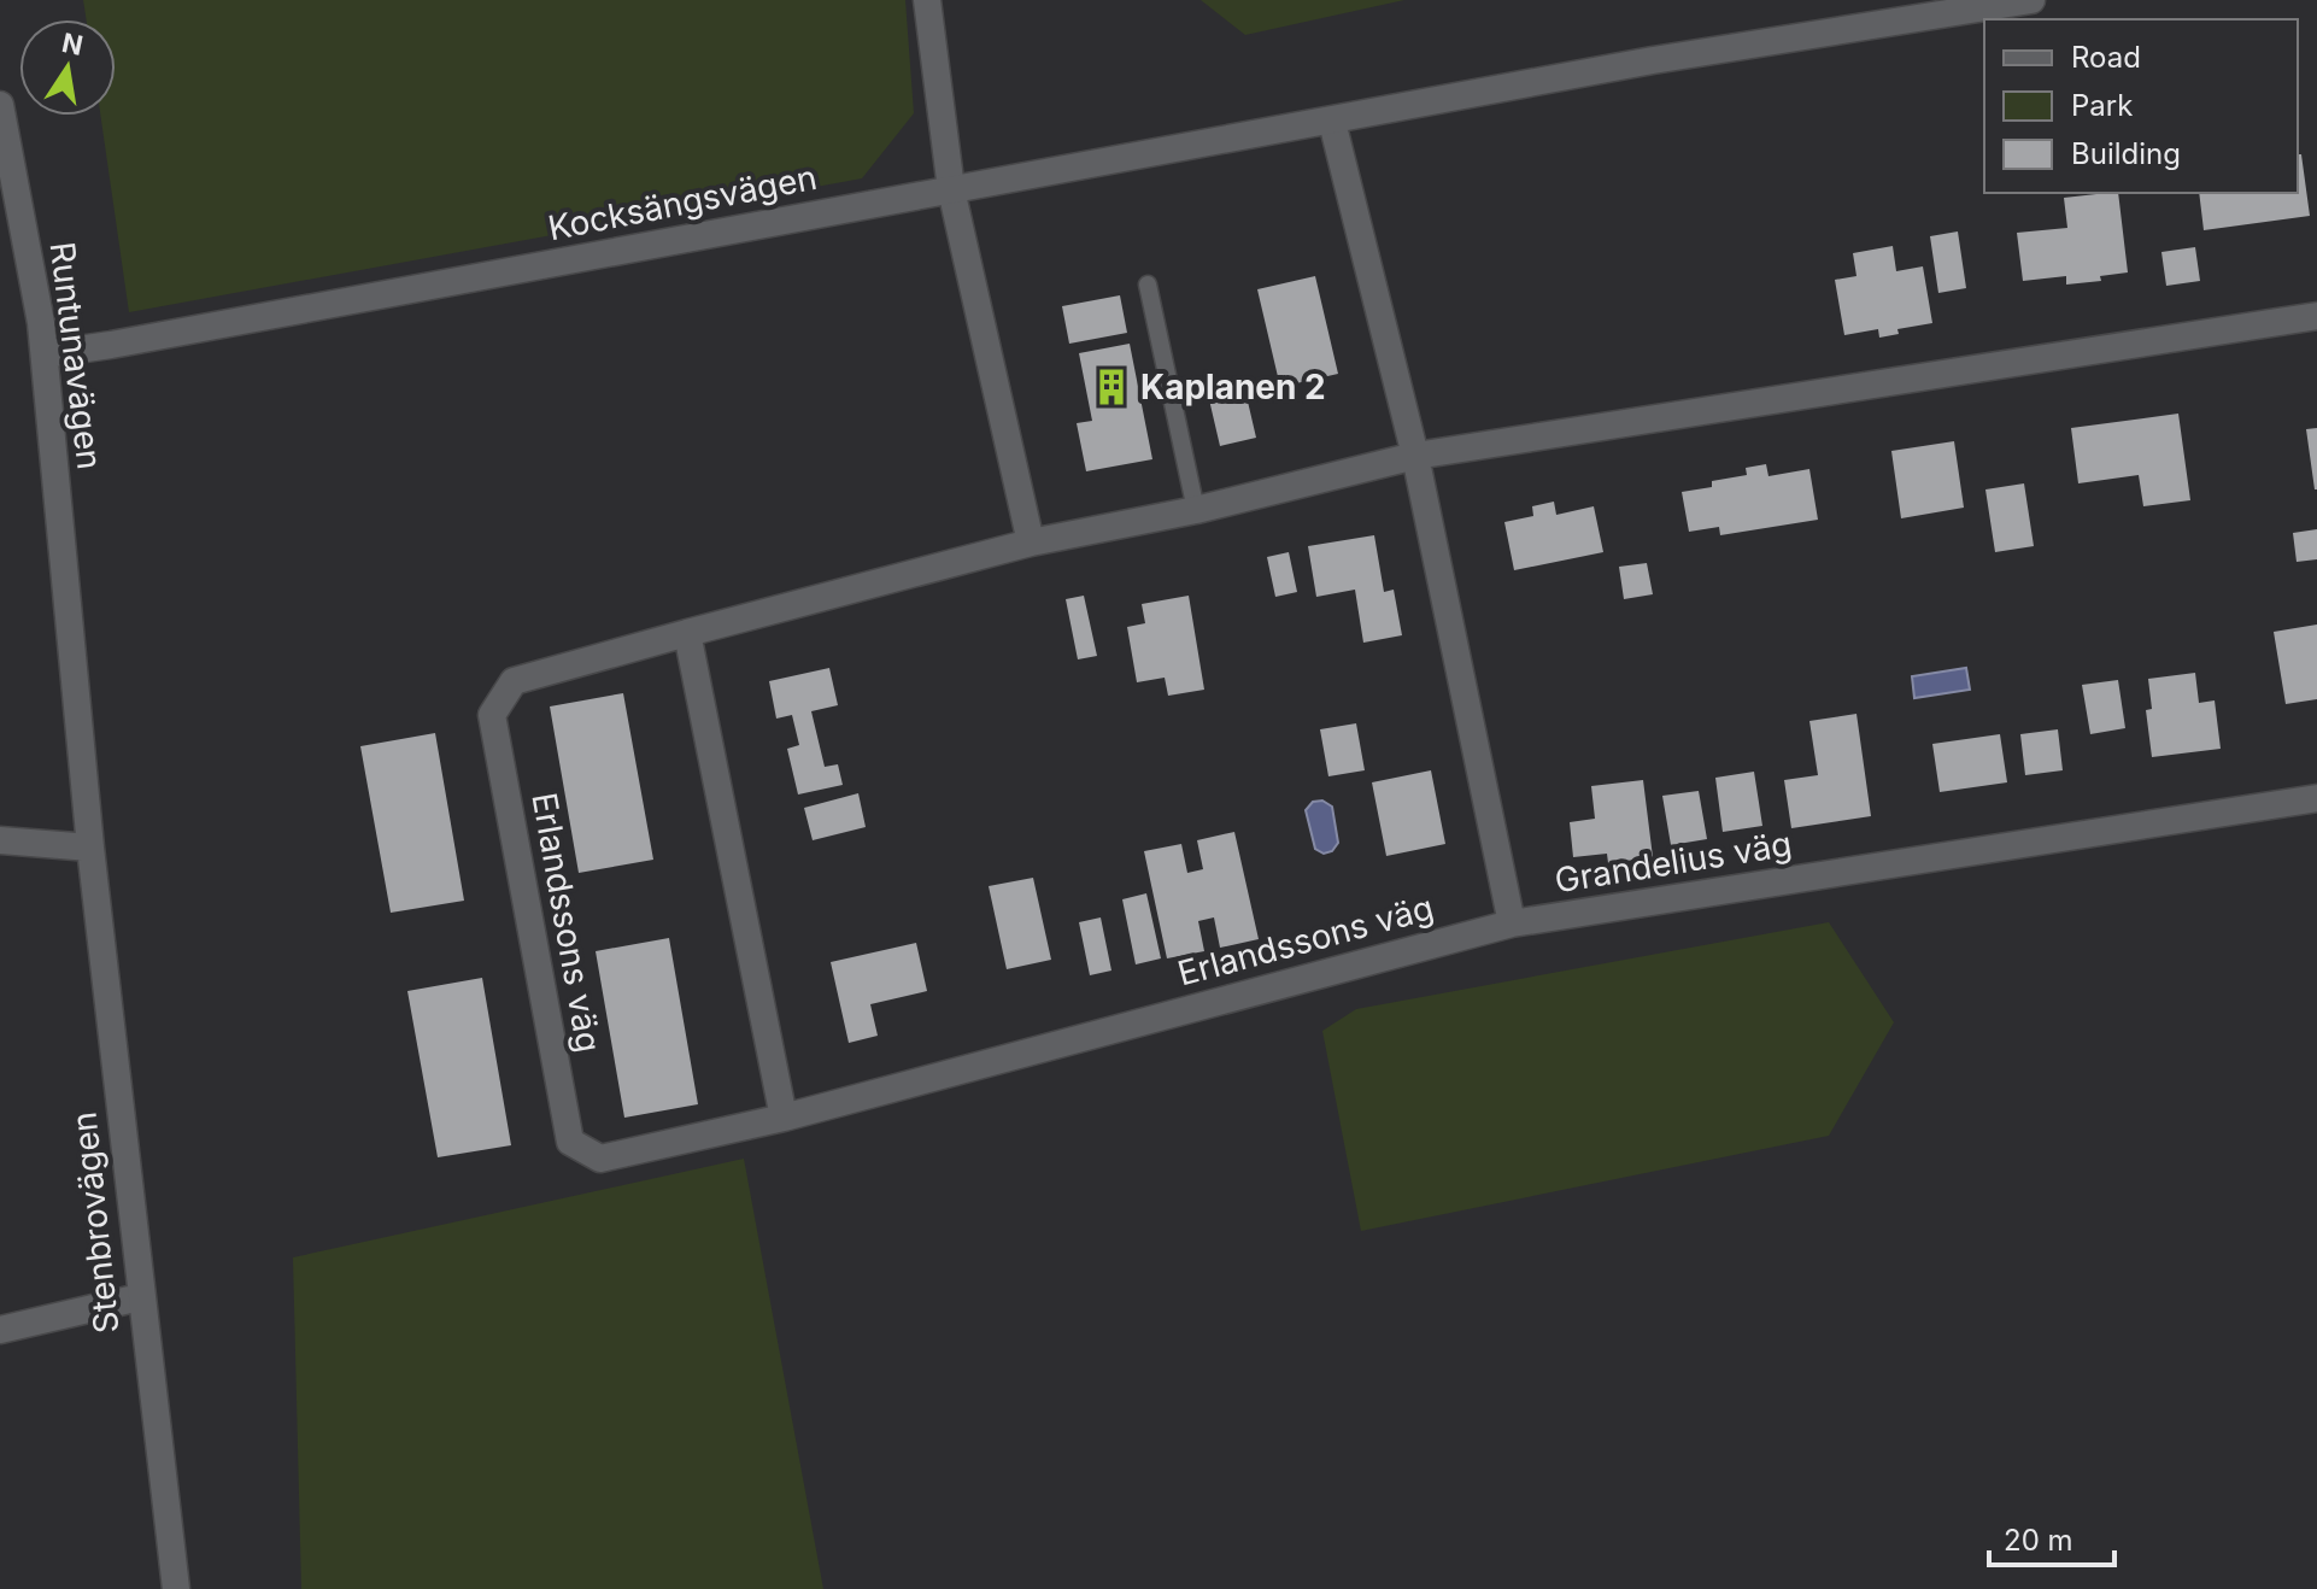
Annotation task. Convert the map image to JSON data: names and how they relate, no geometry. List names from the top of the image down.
{
  "streets": {
    "street": [
      "Kocksängsvägen",
      "Runtunavägen",
      "Grandelius väg",
      "Erlandssons väg",
      "Stenbrovägen"
    ]
  },
  "crossings": [
    ["Kocksängsvägen", "Runtunavägen"],
    ["Runtunavägen", "Stenbrovägen"],
    ["Grandelius väg", "Erlandssons väg"]
  ],
  "places": {
    "building": ["Kaplanen 2"]
  },
  "legend": ["Road", "Park", "Building"],
  "scale_bar": "20 m",
  "north": "top"
}
